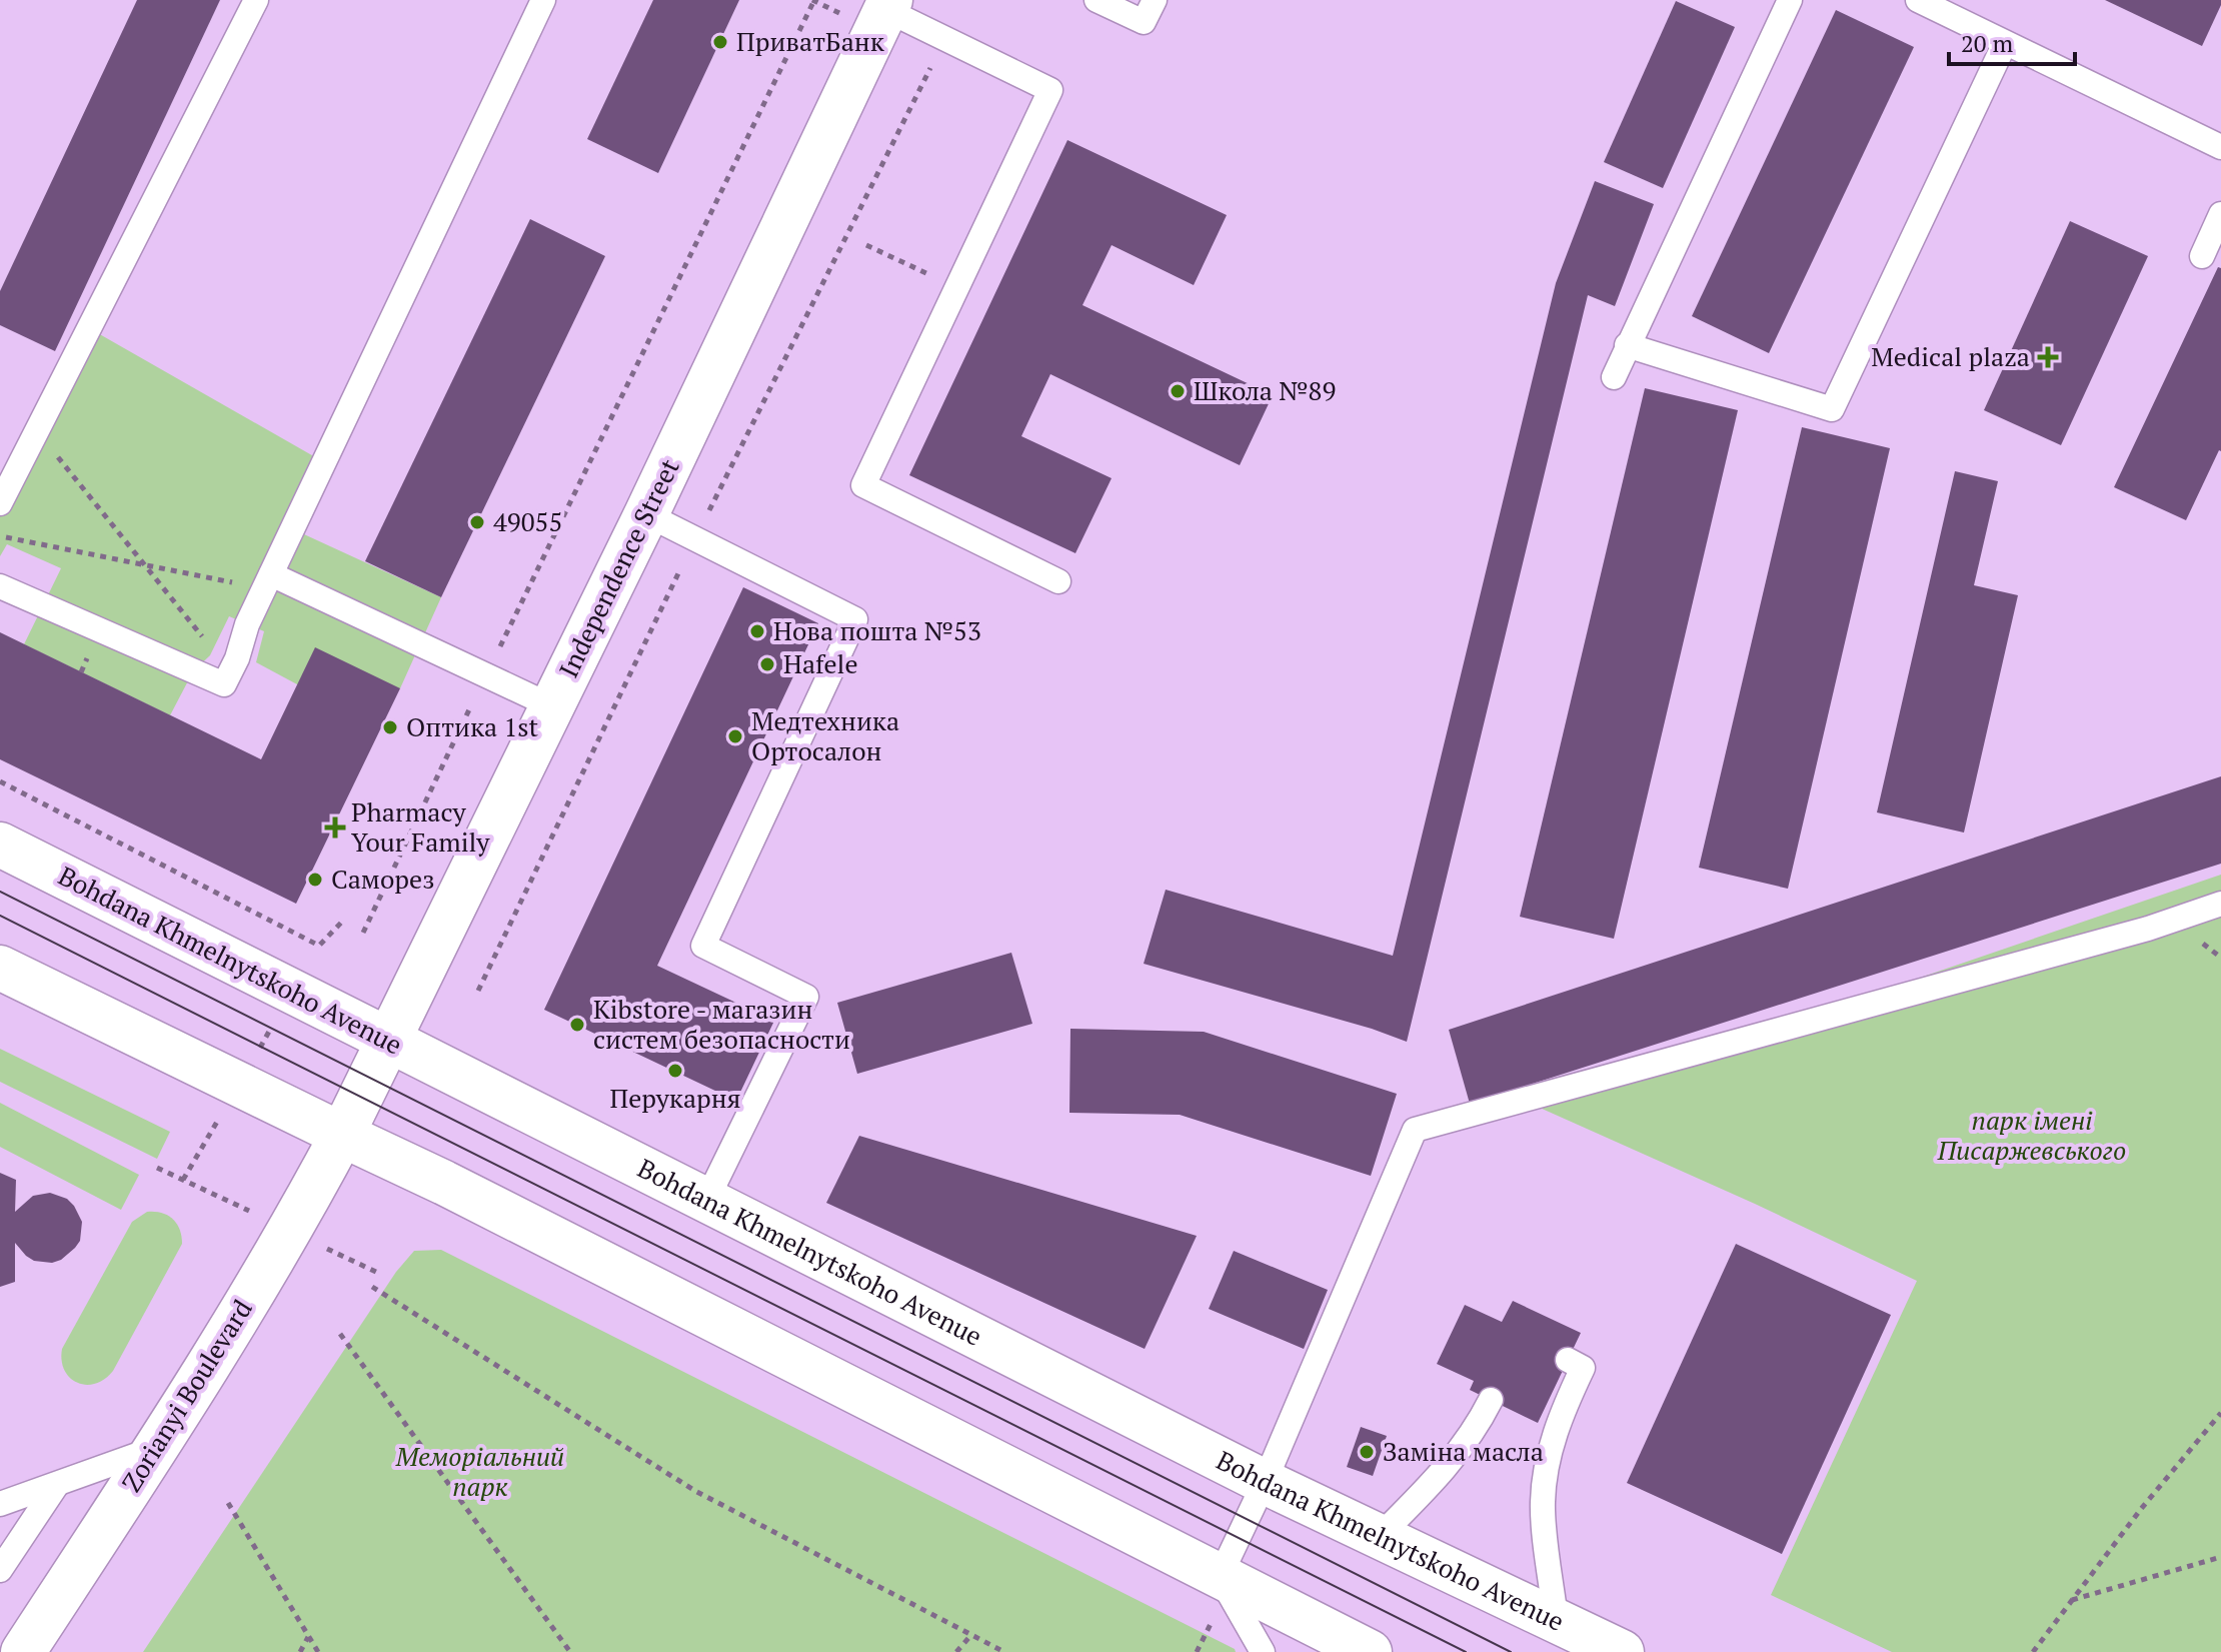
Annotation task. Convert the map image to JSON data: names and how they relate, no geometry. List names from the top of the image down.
{
  "streets": {
    "main road": ["Independence Street", "Bohdana Khmelnytskoho Avenue", "Zorianyi Boulevard"]
  },
  "crossings": [
    ["Independence Street", "Bohdana Khmelnytskoho Avenue"],
    ["Independence Street", "Zorianyi Boulevard"]
  ],
  "parks": ["парк імені Писаржевського", "Меморіальний парк"],
  "places": {
    "other": [
      "ПриватБанк",
      "Школа №89",
      "49055",
      "Нова пошта №53",
      "Hafele",
      "Оптика 1st",
      "Медтехника Ортосалон",
      "Саморез",
      "Kibstore - магазин систем безопасности",
      "Перукарня",
      "Заміна масла"
    ],
    "health": ["Medical plaza", "Pharmacy Your Family"]
  },
  "scale_bar": "20 m"
}
